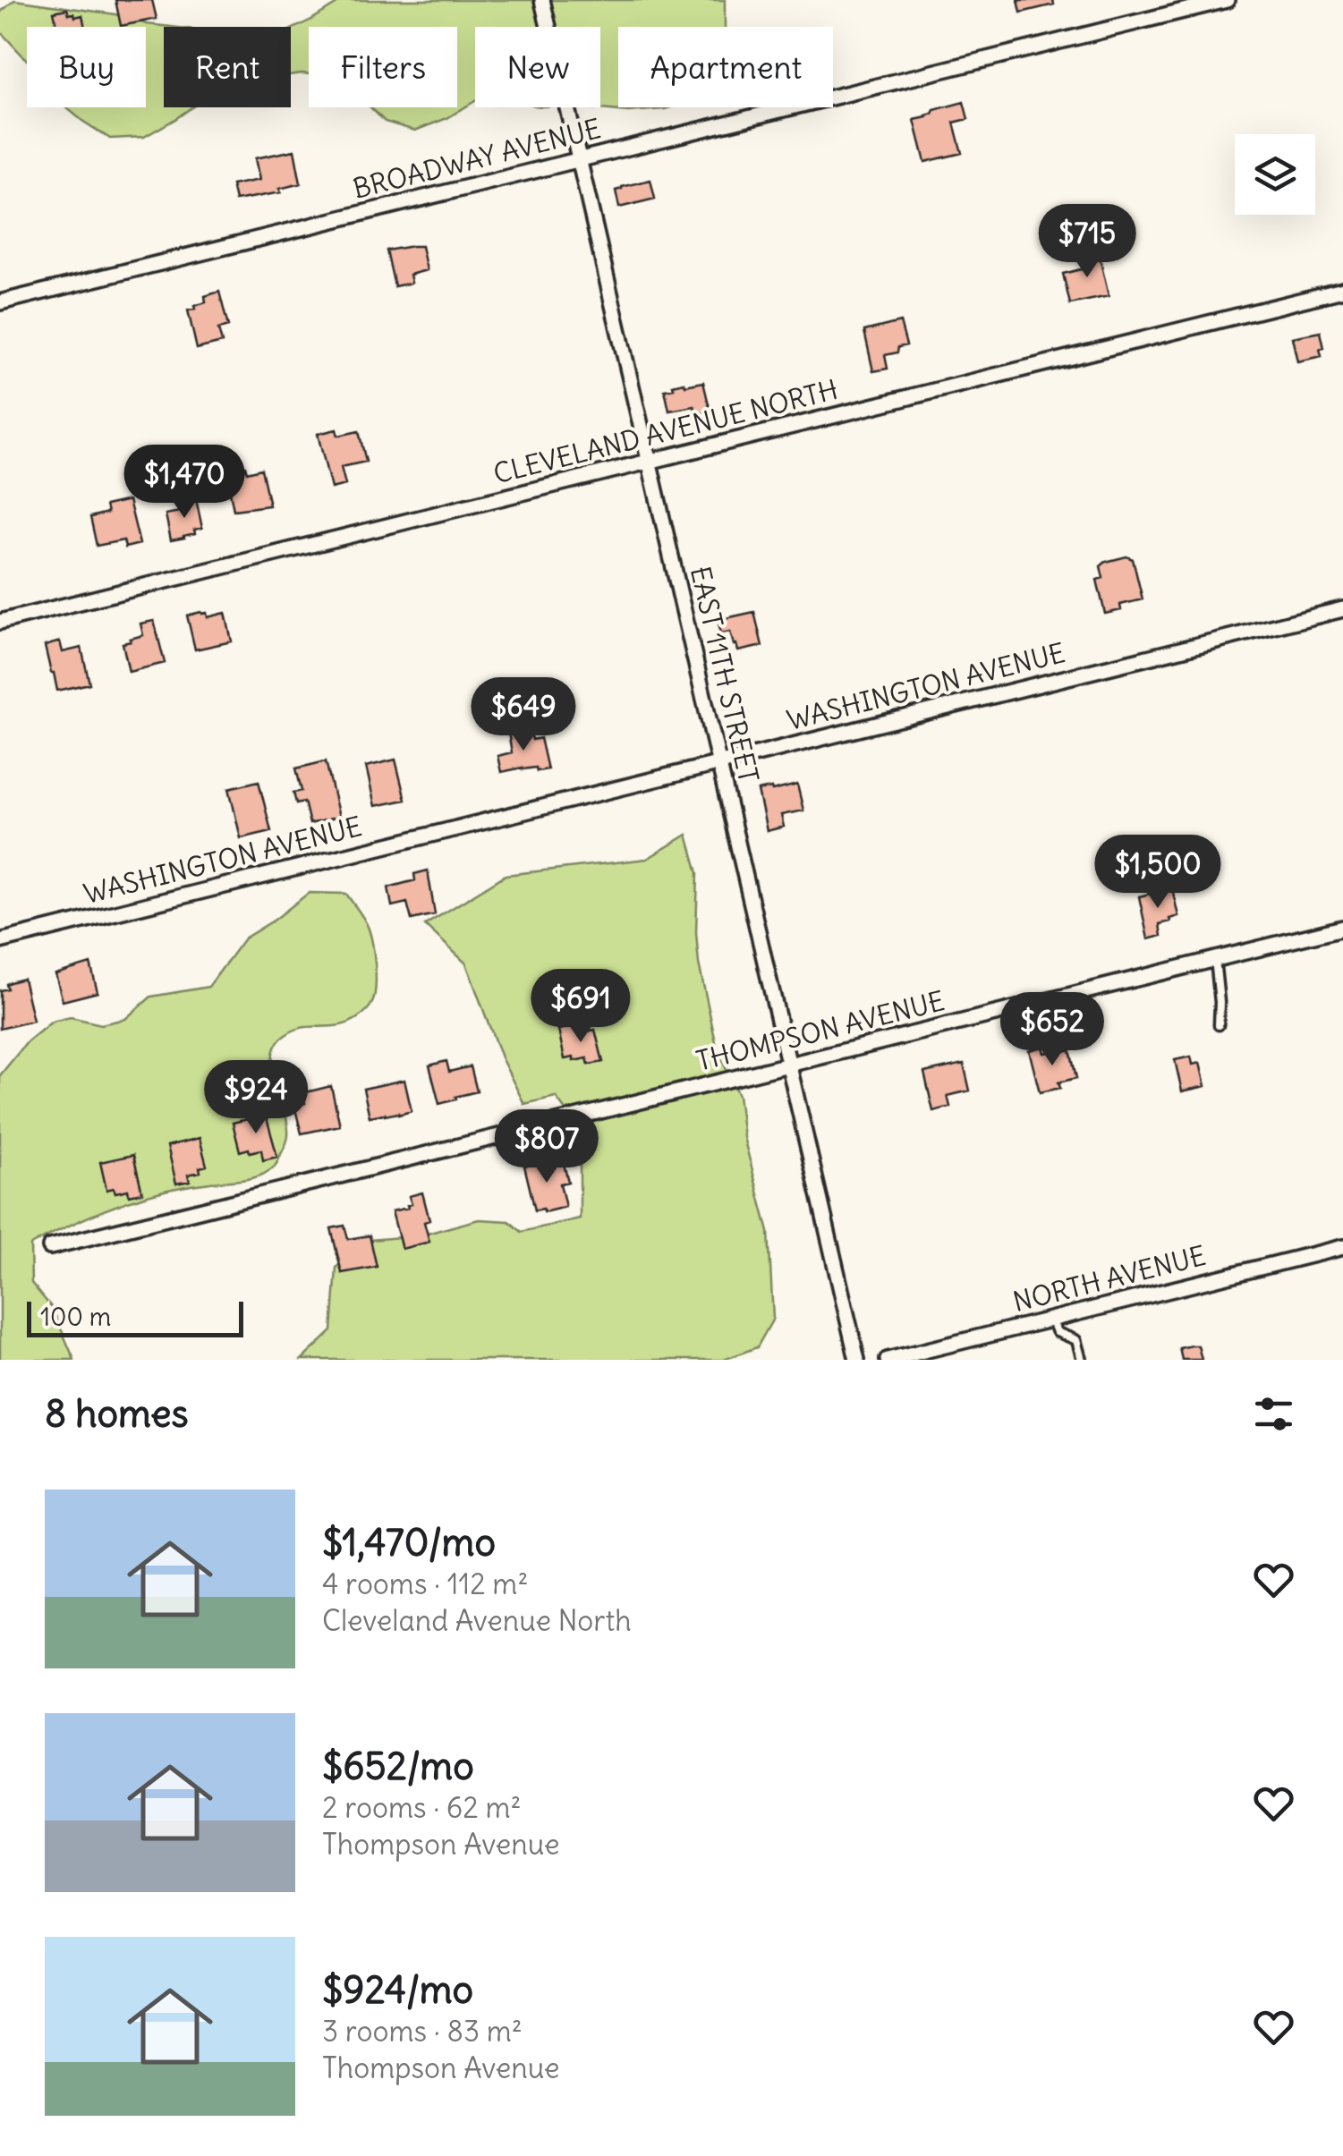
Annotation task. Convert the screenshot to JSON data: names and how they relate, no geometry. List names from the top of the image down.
{
  "streets": {
    "street": [
      "BROADWAY AVENUE",
      "CLEVELAND AVENUE NORTH",
      "EAST 11TH STREET",
      "WASHINGTON AVENUE",
      "THOMPSON AVENUE",
      "NORTH AVENUE"
    ]
  },
  "crossings": [
    ["BROADWAY AVENUE", "EAST 11TH STREET"],
    ["CLEVELAND AVENUE NORTH", "EAST 11TH STREET"],
    ["EAST 11TH STREET", "WASHINGTON AVENUE"],
    ["EAST 11TH STREET", "THOMPSON AVENUE"]
  ],
  "scale_bar": "100 m",
  "page": {
    "chip": [
      "Buy",
      "Rent",
      "Filters",
      "New",
      "Apartment"
    ],
    "price": [
      "$715",
      "$1,470",
      "$649",
      "$1,500",
      "$691",
      "$652",
      "$924",
      "$807"
    ],
    "scale": "100 m",
    "heading": "8 homes",
    "list": [
      {
        "name": "$1,470/mo",
        "note": "4 rooms · 112 m² · Cleveland Avenue North"
      },
      {
        "name": "$652/mo",
        "note": "2 rooms · 62 m² · Thompson Avenue"
      },
      {
        "name": "$924/mo",
        "note": "3 rooms · 83 m² · Thompson Avenue"
      }
    ]
  }
}
